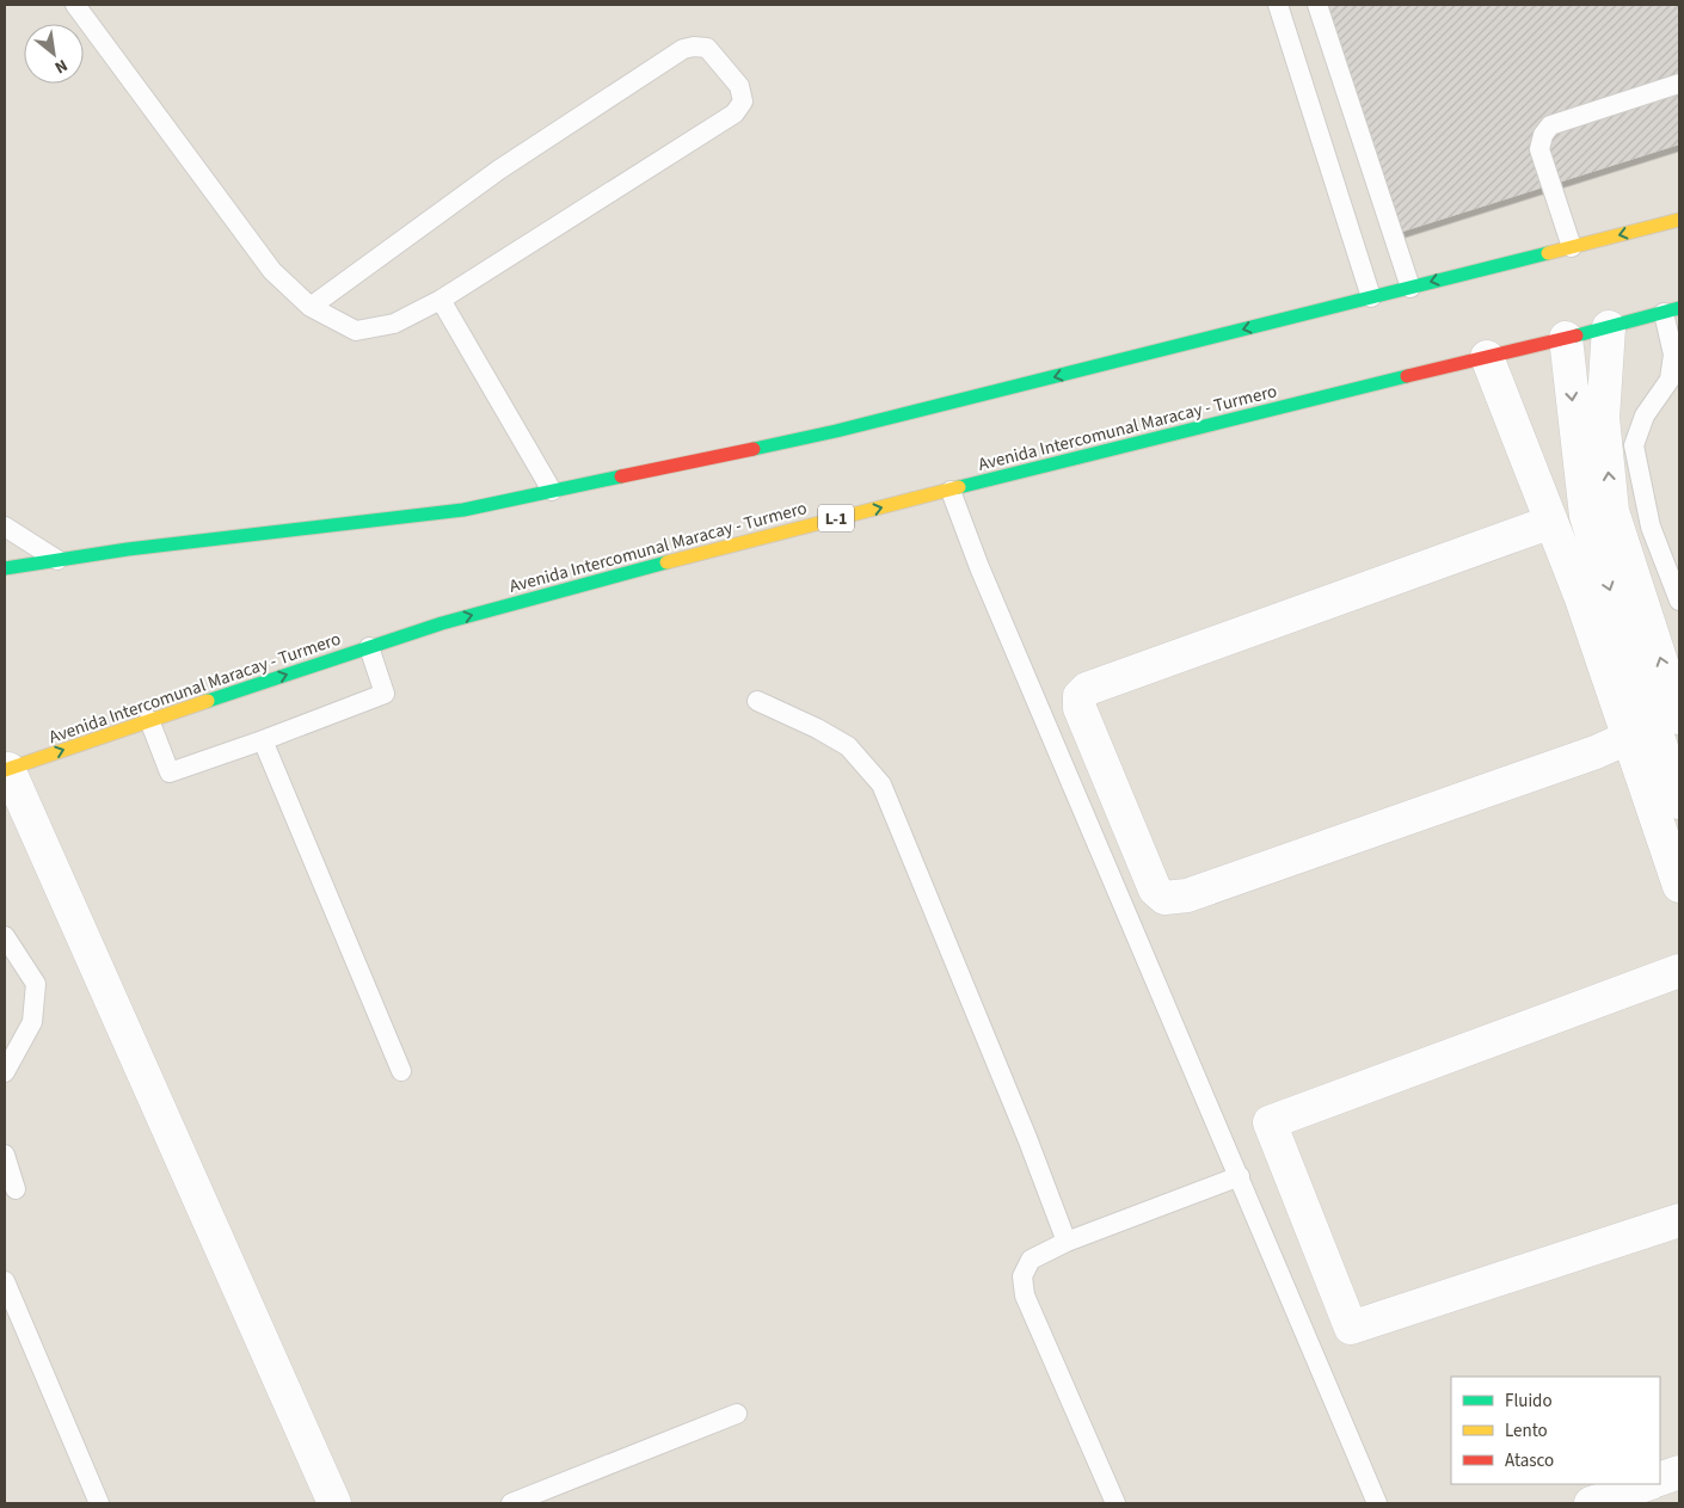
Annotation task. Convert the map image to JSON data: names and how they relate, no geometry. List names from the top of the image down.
{
  "streets": {
    "main road": ["Avenida Intercomunal Maracay - Turmero", "L-1"]
  },
  "legend": ["Fluido", "Lento", "Atasco"],
  "north": "bottom right"
}
